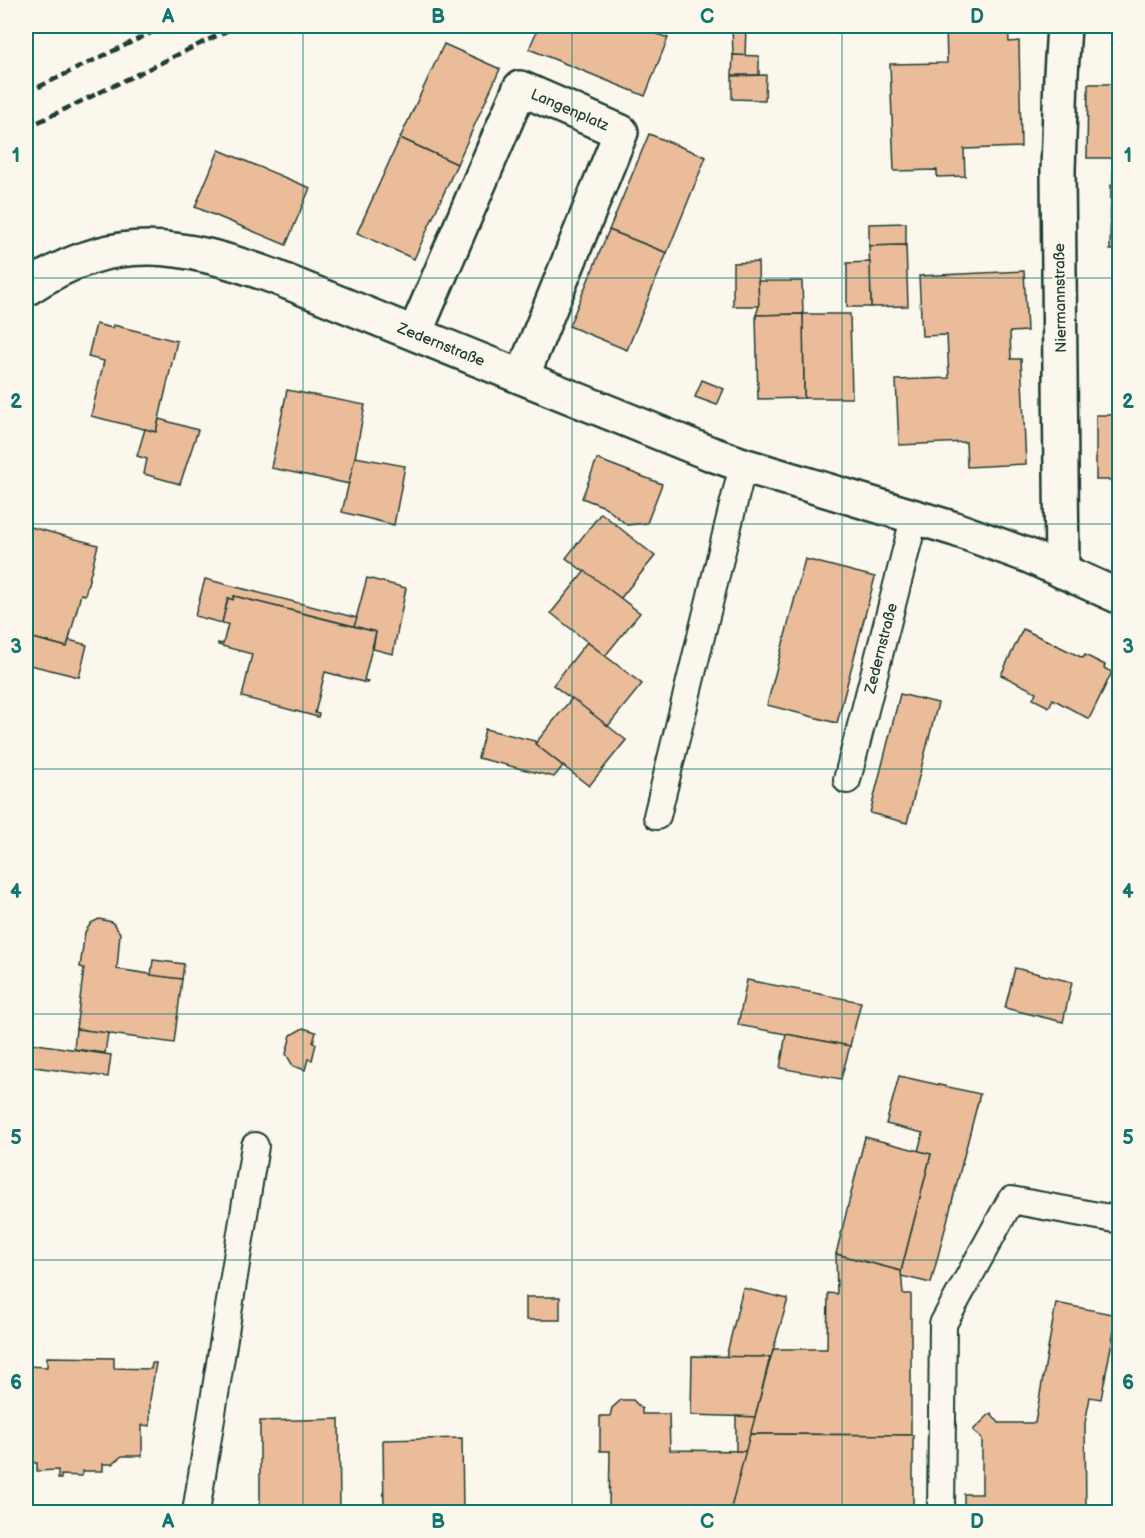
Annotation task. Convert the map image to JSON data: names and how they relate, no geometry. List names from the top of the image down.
{
  "streets": {
    "street": ["Langenplatz", "Niermannstraße", "Zedernstraße"]
  },
  "crossings": [
    ["Langenplatz", "Zedernstraße"],
    ["Niermannstraße", "Zedernstraße"]
  ],
  "grid": {
    "columns": [
      "A",
      "B",
      "C",
      "D"
    ],
    "rows": [
      "1",
      "2",
      "3",
      "4",
      "5",
      "6"
    ]
  }
}
